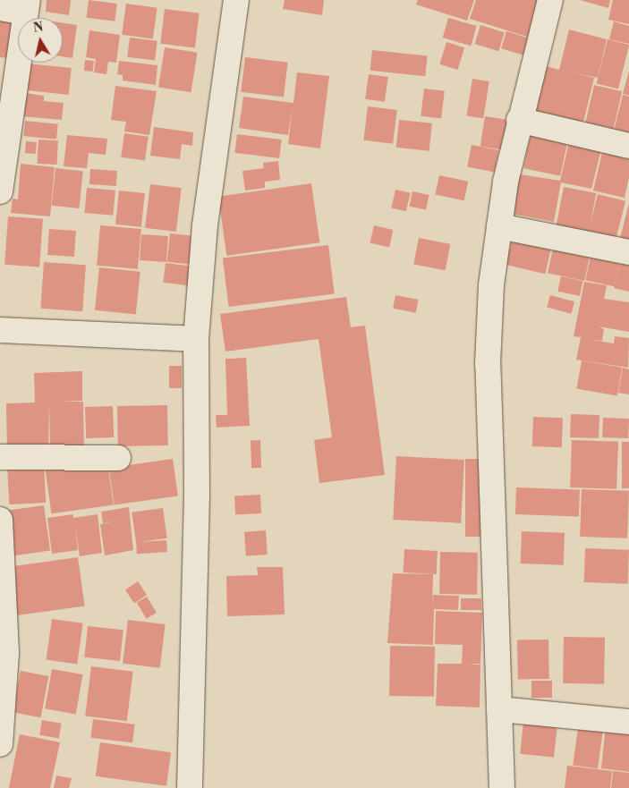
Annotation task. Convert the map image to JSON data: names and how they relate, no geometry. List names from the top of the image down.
{
  "north": "top"
}
